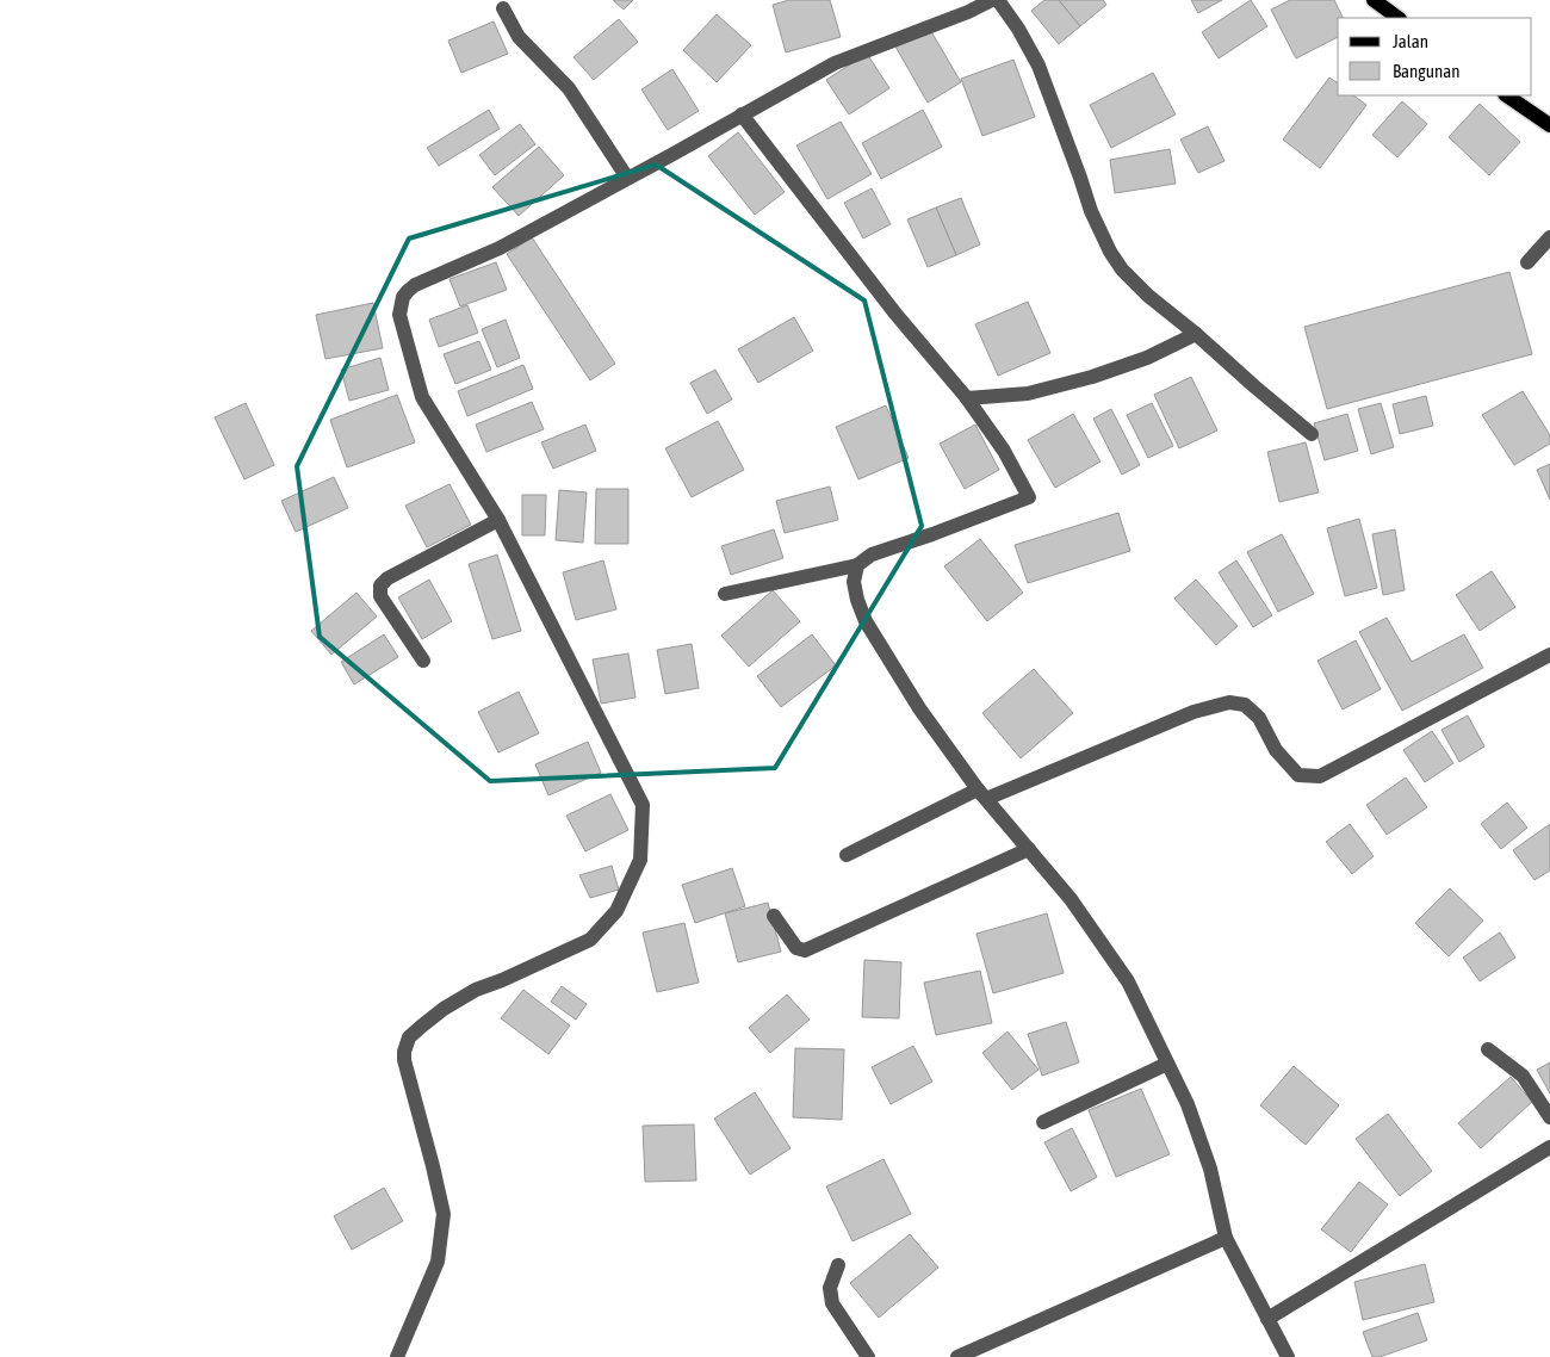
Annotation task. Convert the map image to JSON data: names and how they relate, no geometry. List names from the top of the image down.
{
  "legend": ["Jalan", "Bangunan"]
}
